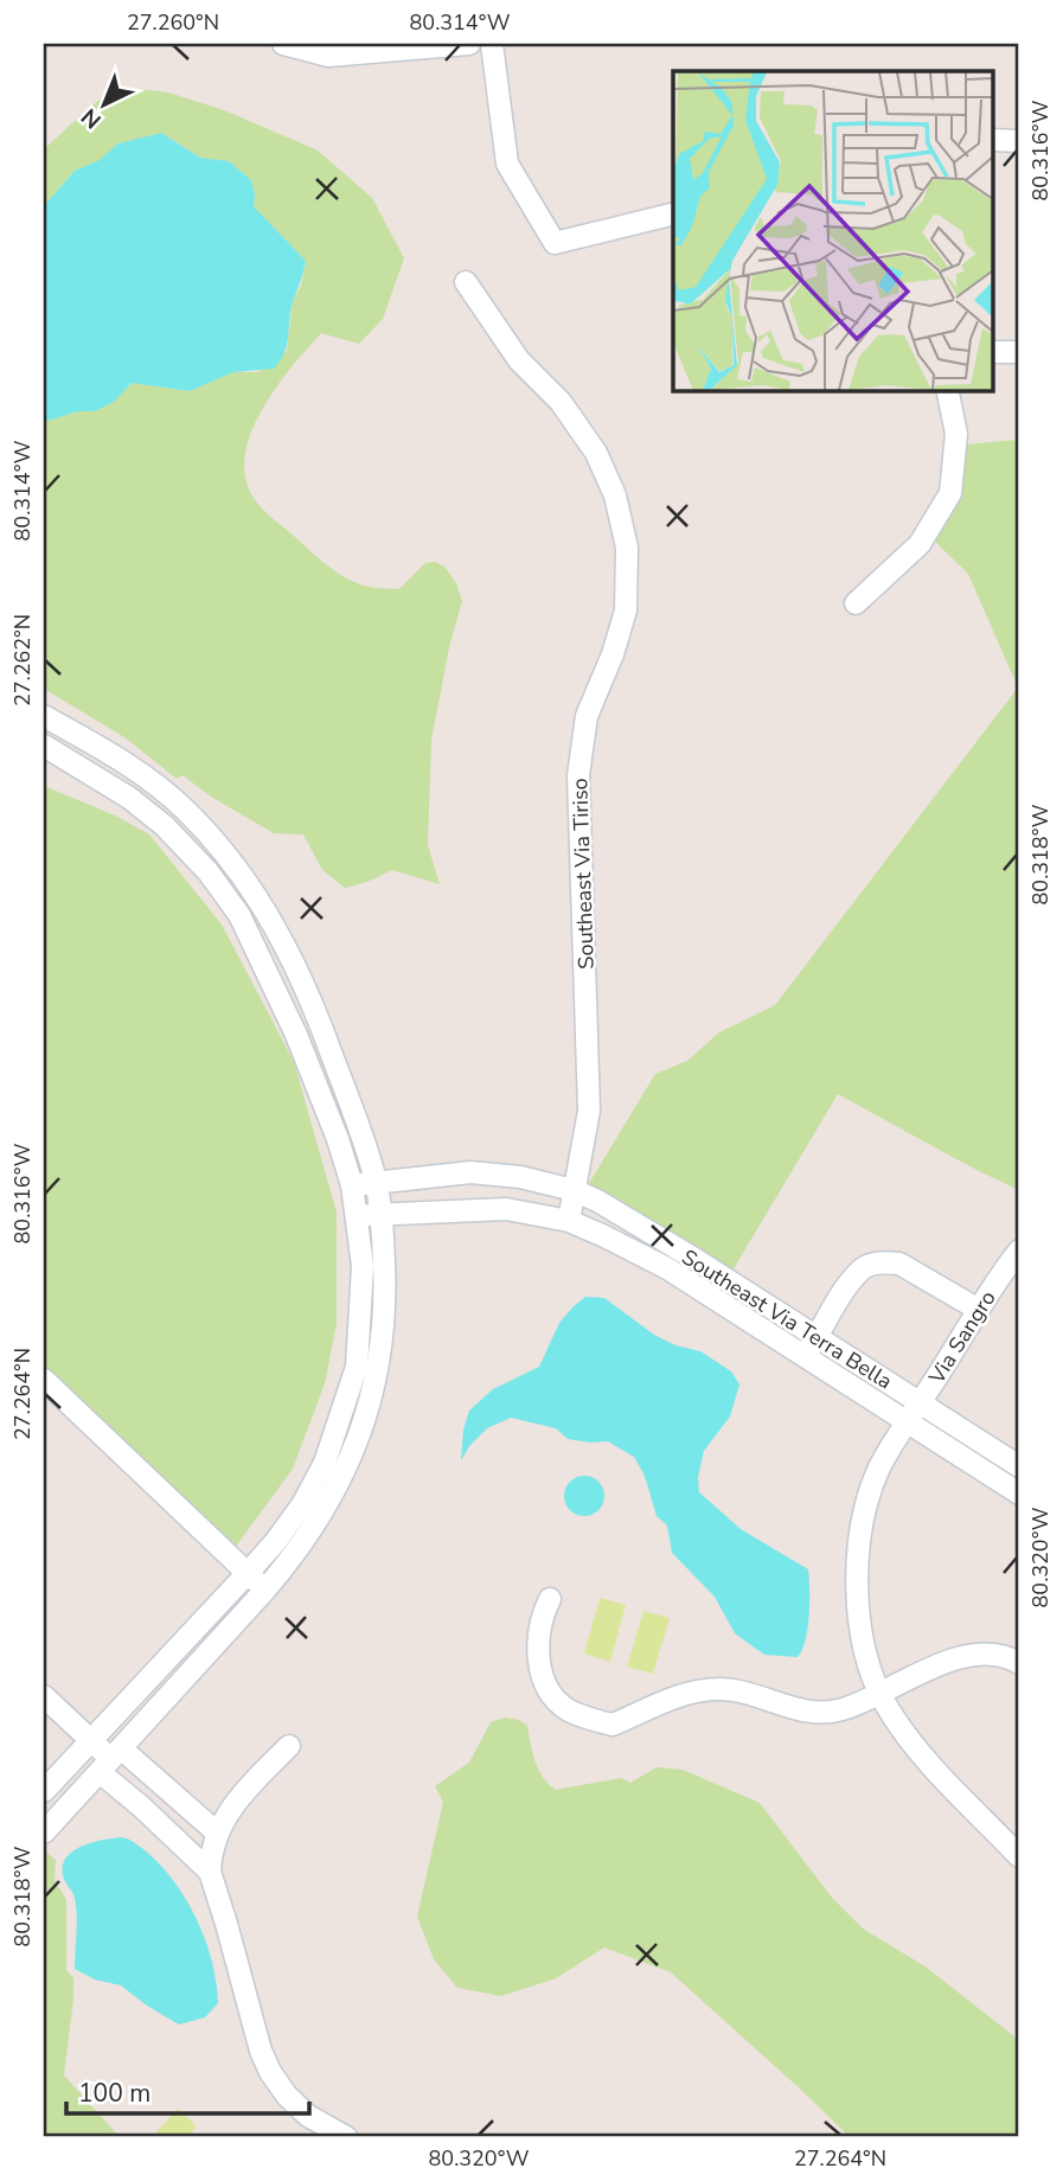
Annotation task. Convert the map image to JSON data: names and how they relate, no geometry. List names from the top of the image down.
{
  "streets": {
    "street": ["Southeast Via Tiriso", "Southeast Via Terra Bella", "Via Sangro"]
  },
  "crossings": [
    ["Southeast Via Tiriso", "Southeast Via Terra Bella"],
    ["Southeast Via Terra Bella", "Via Sangro"]
  ],
  "scale_bar": "100 m",
  "north": "bottom left",
  "coordinates": [
    "27.260°N",
    "80.314°W",
    "80.316°W",
    "27.262°N",
    "80.318°W",
    "27.264°N",
    "80.320°W"
  ]
}
